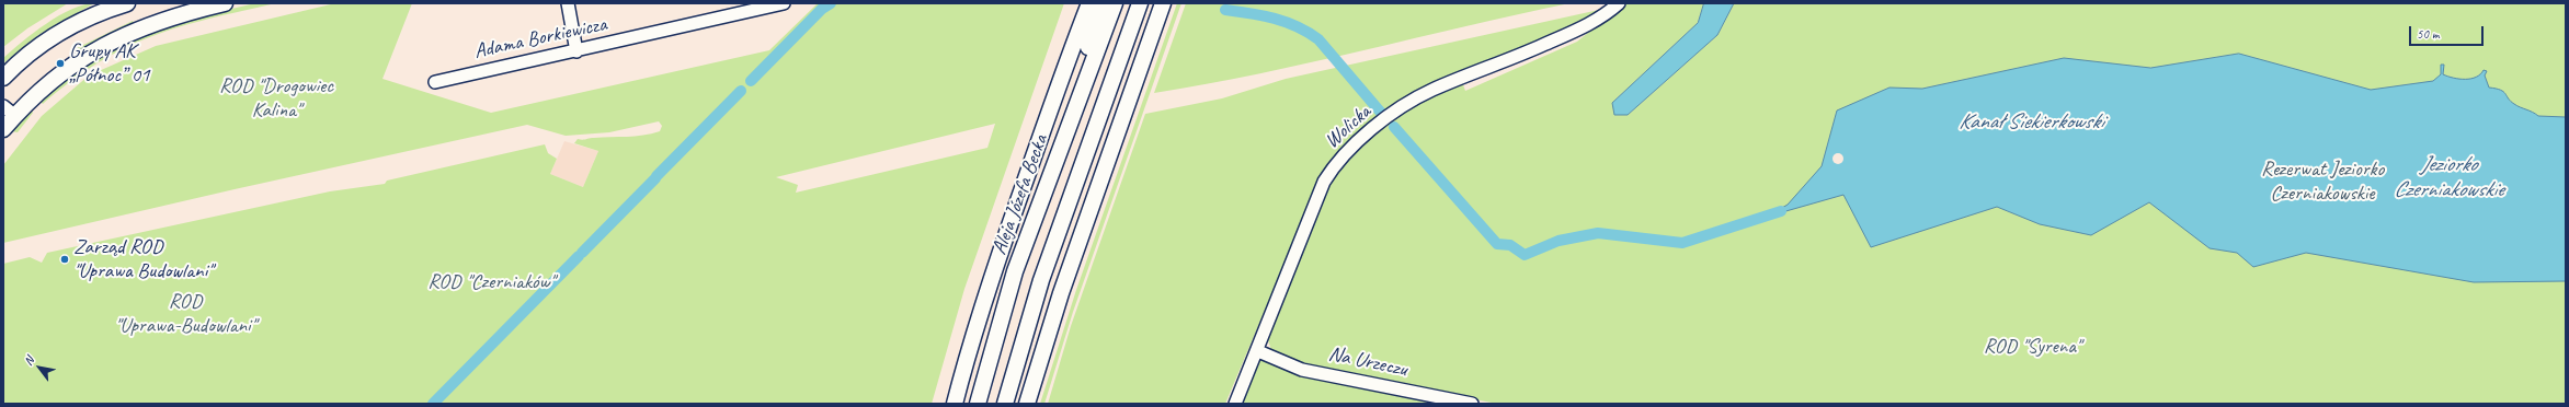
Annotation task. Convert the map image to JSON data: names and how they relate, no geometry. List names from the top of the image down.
{
  "streets": {
    "main road": ["Aleja Józefa Becka"],
    "street": ["Adama Borkiewicza", "Wolicka", "Na Urzeczu"]
  },
  "crossings": [
    ["Wolicka", "Na Urzeczu"]
  ],
  "water": ["Kanał Siekierkowski", "Jeziorko Czerniakowskie"],
  "parks": [
    "ROD \"Drogowiec Kalina\"",
    "Rezerwat Jeziorko Czerniakowskie",
    "ROD \"Czerniaków\"",
    "ROD \"Uprawa-Budowlani\"",
    "ROD \"Syrena\""
  ],
  "places": ["Grupy AK „Północ” 01", "Zarząd ROD \"Uprawa Budowlani\""],
  "scale_bar": "50 m",
  "north": "top left"
}
